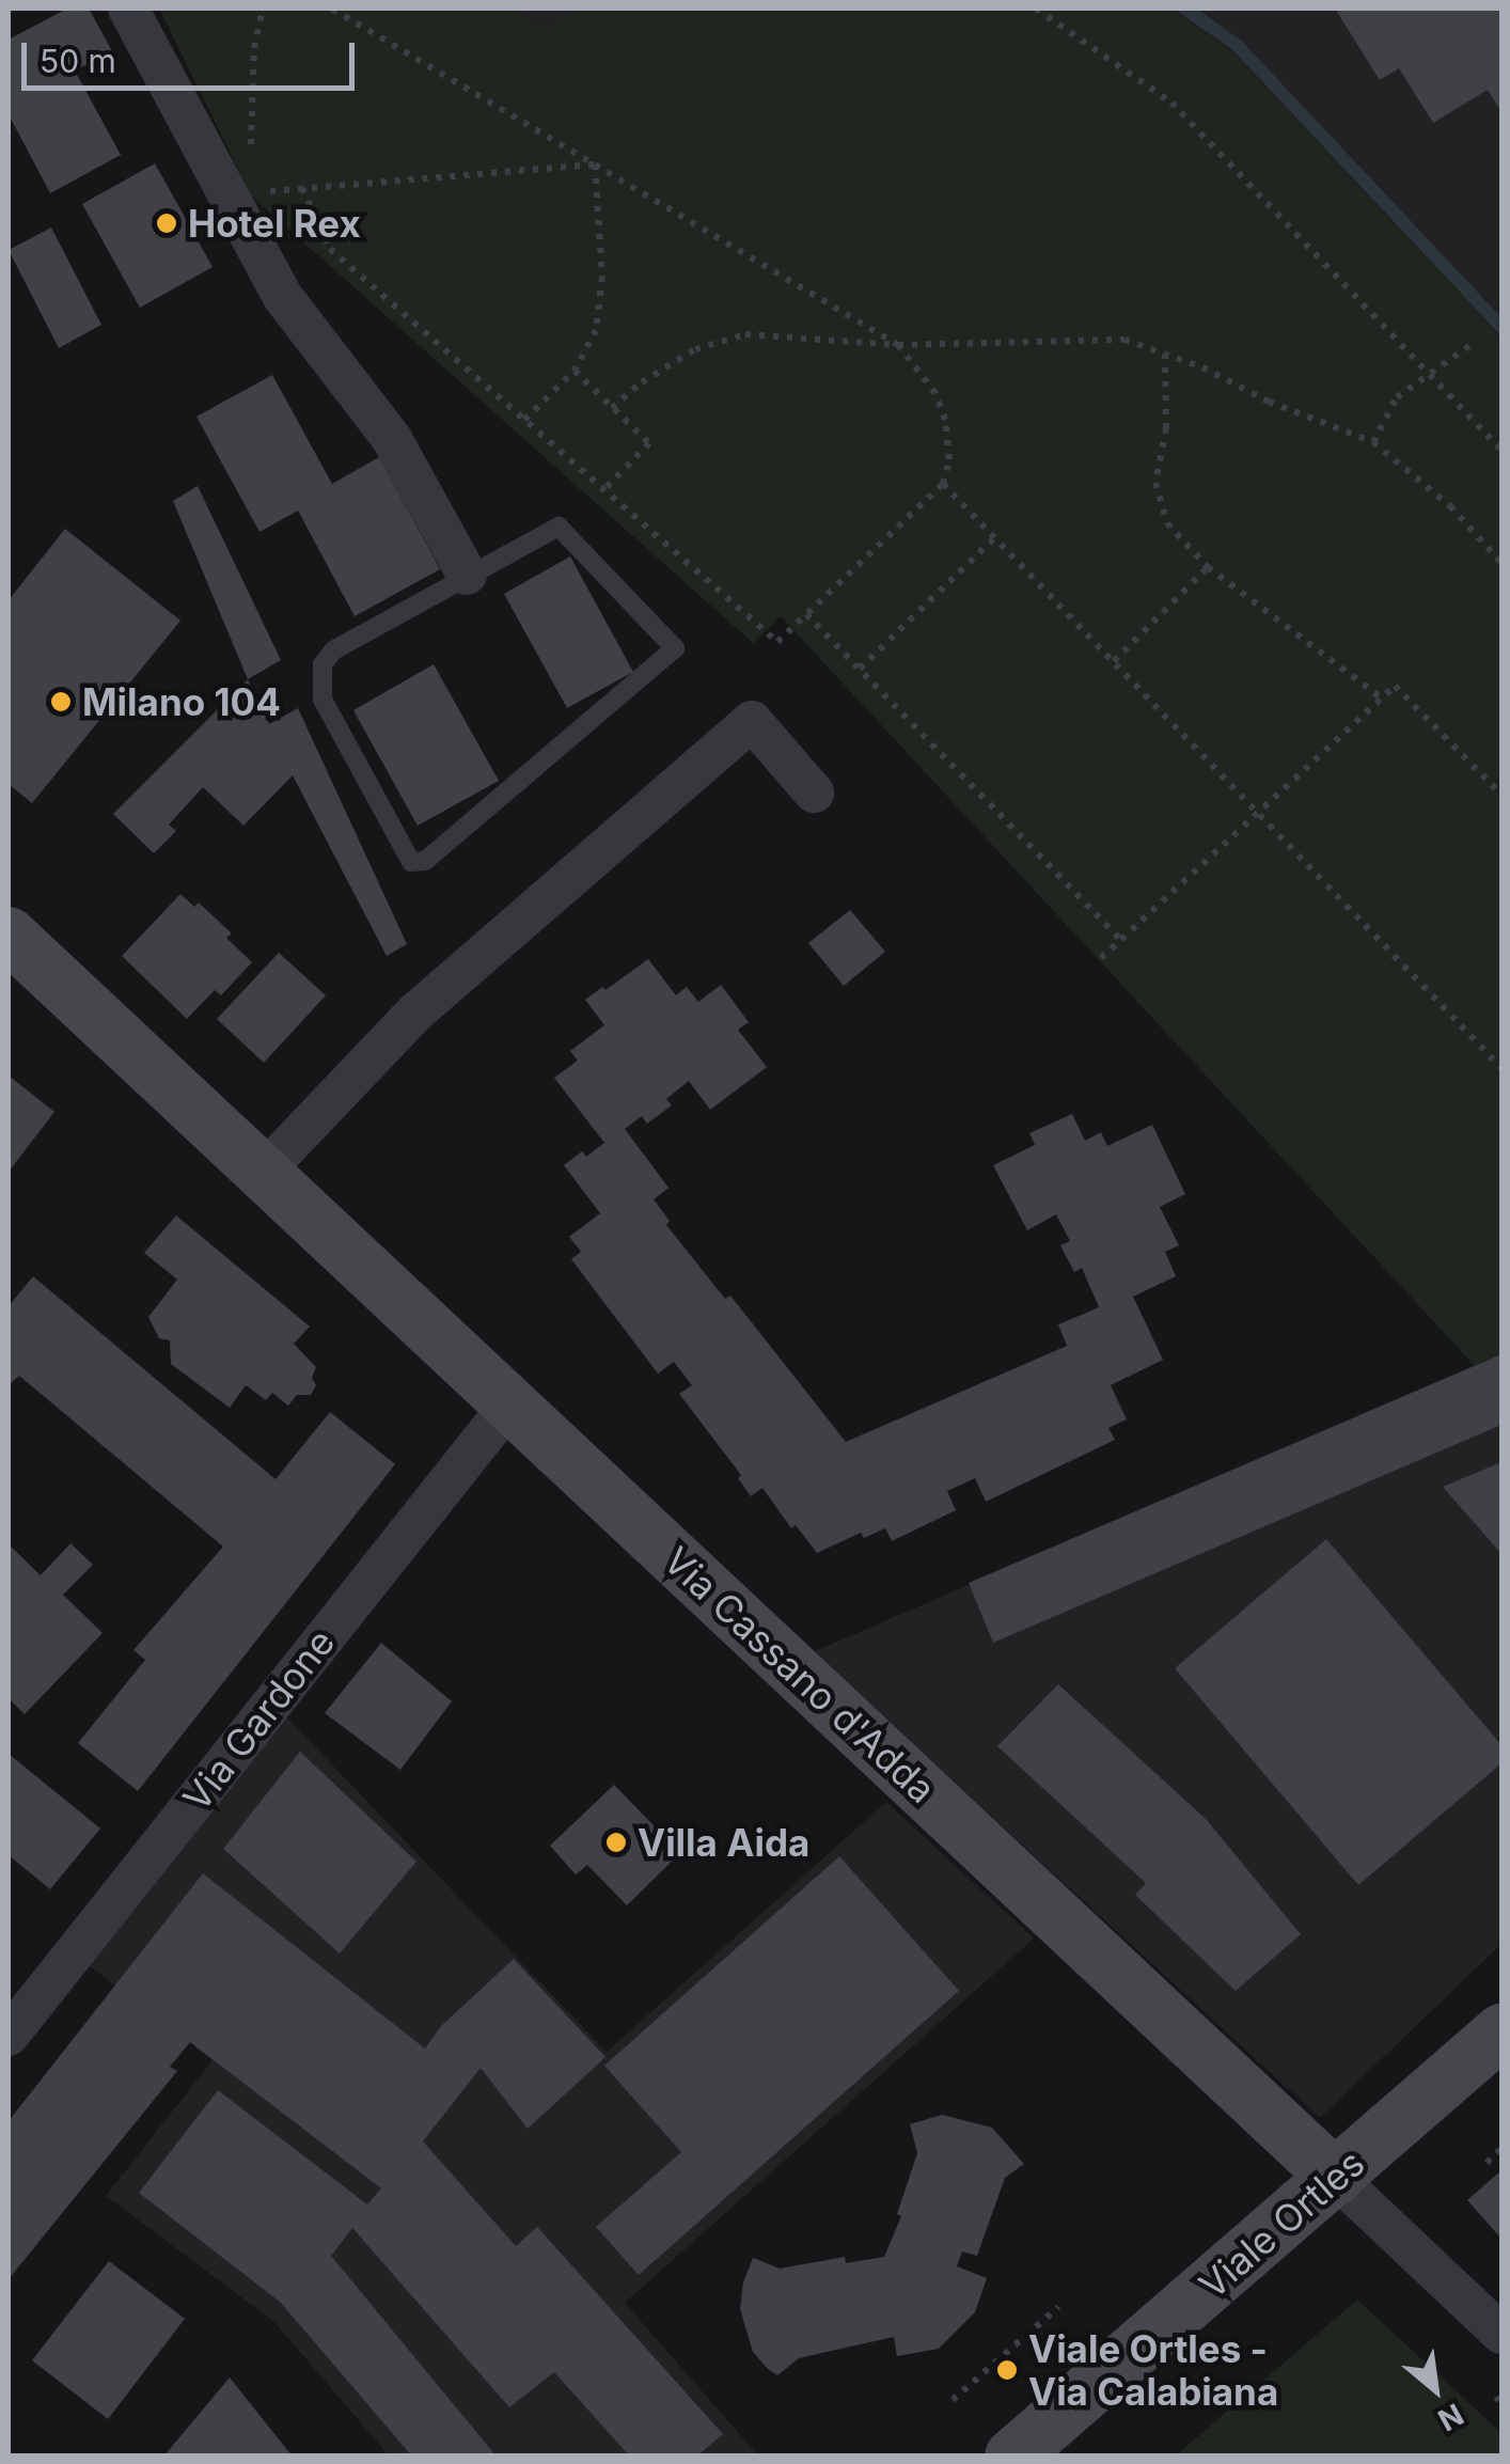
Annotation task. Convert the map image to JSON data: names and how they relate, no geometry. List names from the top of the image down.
{
  "streets": {
    "street": ["Via Cassano d'Adda", "Via Gardone", "Viale Ortles"]
  },
  "crossings": [
    ["Via Cassano d'Adda", "Via Gardone"],
    ["Via Cassano d'Adda", "Viale Ortles"]
  ],
  "places": [
    "Hotel Rex",
    "Milano 104",
    "Villa Aida",
    "Viale Ortles - Via Calabiana"
  ],
  "scale_bar": "50 m",
  "north": "bottom right"
}
